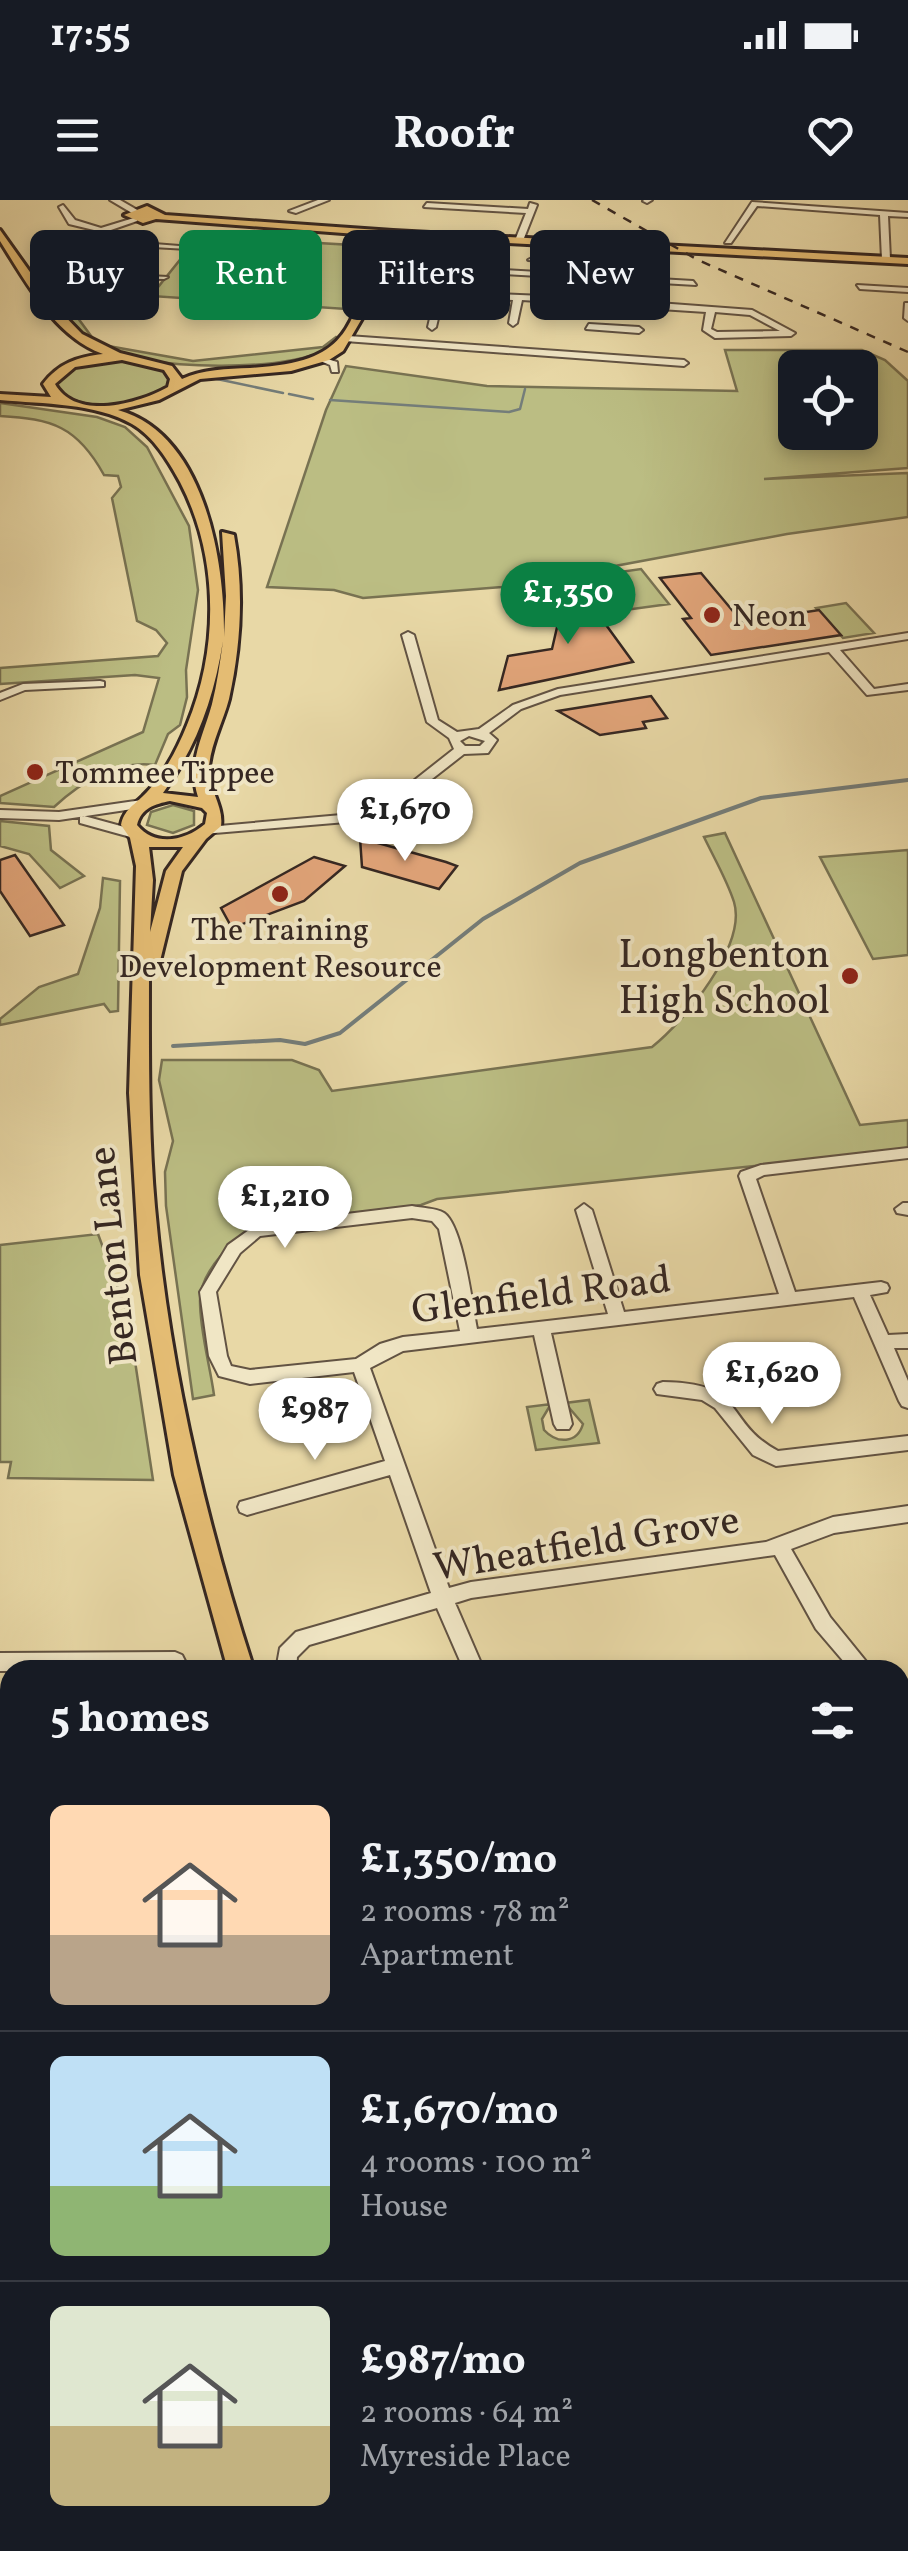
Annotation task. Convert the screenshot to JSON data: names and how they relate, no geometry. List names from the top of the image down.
{
  "streets": {
    "main road": ["Benton Lane"],
    "street": ["Glenfield Road", "Wheatfield Grove"]
  },
  "places": [
    "Neon",
    "Tommee Tippee",
    "The Training Development Resource",
    "Longbenton High School"
  ],
  "page": {
    "status": "17:55",
    "header": "Roofr",
    "chip": [
      "Buy",
      "Rent",
      "Filters",
      "New"
    ],
    "price": [
      "£1,350",
      "£1,670",
      "£1,210",
      "£1,620",
      "£987"
    ],
    "heading": "5 homes",
    "list": [
      {
        "name": "£1,350/mo",
        "note": "2 rooms · 78 m² · Apartment"
      },
      {
        "name": "£1,670/mo",
        "note": "4 rooms · 100 m² · House"
      },
      {
        "name": "£987/mo",
        "note": "2 rooms · 64 m² · Myreside Place"
      }
    ]
  }
}
